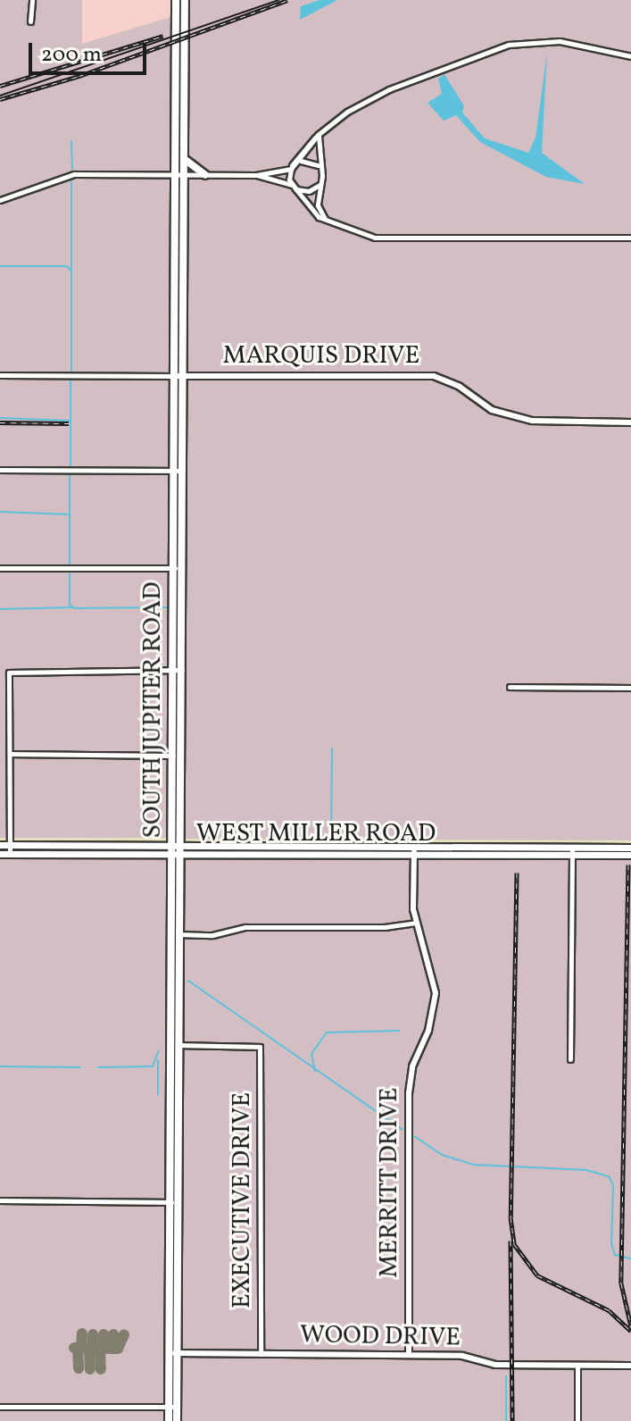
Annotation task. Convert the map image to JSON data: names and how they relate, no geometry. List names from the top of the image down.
{
  "streets": {
    "main road": ["SOUTH JUPITER ROAD", "WEST MILLER ROAD"],
    "street": [
      "MARQUIS DRIVE",
      "MERRITT DRIVE",
      "EXECUTIVE DRIVE",
      "WOOD DRIVE"
    ]
  },
  "crossings": [
    ["MARQUIS DRIVE", "SOUTH JUPITER ROAD"],
    ["SOUTH JUPITER ROAD", "WEST MILLER ROAD"],
    ["SOUTH JUPITER ROAD", "EXECUTIVE DRIVE"],
    ["SOUTH JUPITER ROAD", "WOOD DRIVE"],
    ["WEST MILLER ROAD", "MERRITT DRIVE"],
    ["MERRITT DRIVE", "WOOD DRIVE"],
    ["EXECUTIVE DRIVE", "WOOD DRIVE"]
  ],
  "scale_bar": "200 m"
}
